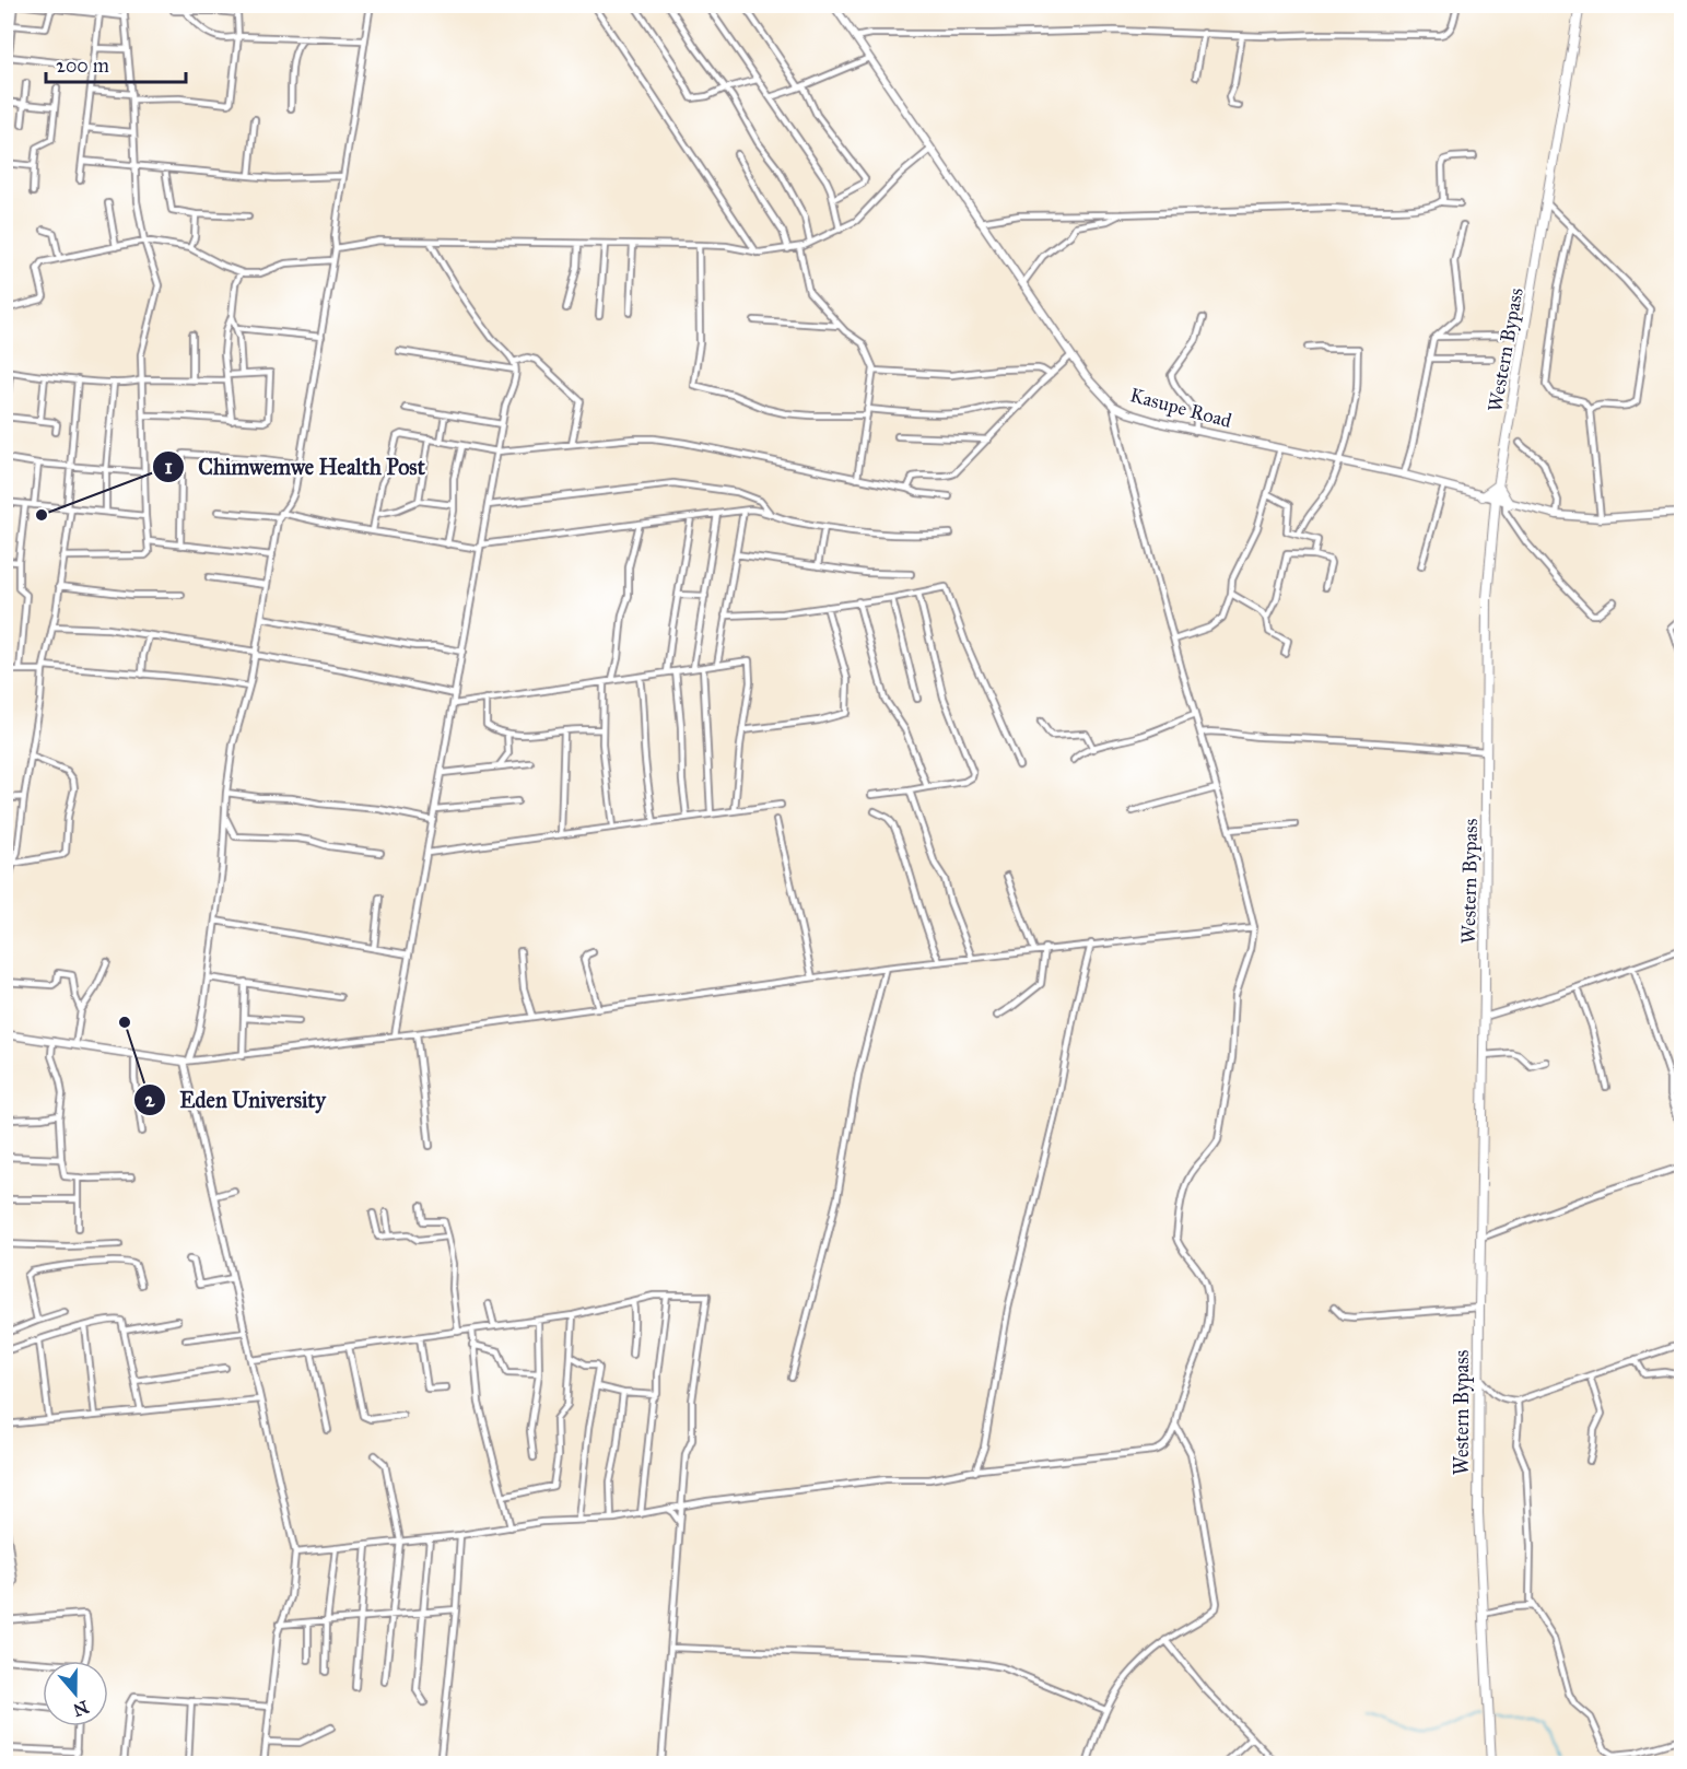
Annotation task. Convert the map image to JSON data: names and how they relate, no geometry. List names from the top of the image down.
{
  "streets": {
    "main road": ["Western Bypass"],
    "street": ["Kasupe Road"]
  },
  "crossings": [
    ["Western Bypass", "Kasupe Road"]
  ],
  "places": ["Chimwemwe Health Post", "Eden University"],
  "scale_bar": "200 m",
  "north": "bottom"
}
